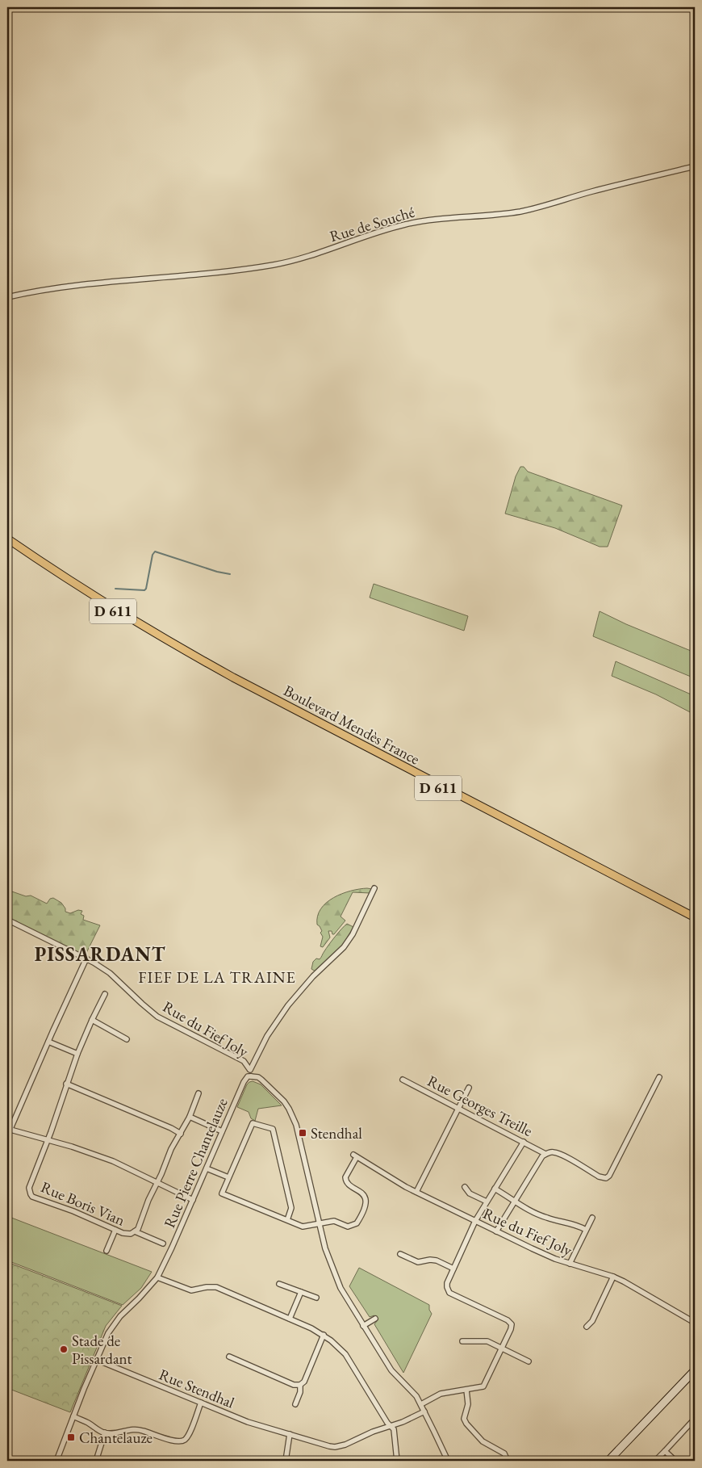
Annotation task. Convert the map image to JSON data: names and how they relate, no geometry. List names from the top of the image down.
{
  "streets": {
    "main road": ["D 611", "Boulevard Mendès France"],
    "street": [
      "Rue de Souché",
      "Rue du Fief Joly",
      "Rue Georges Treille",
      "Rue Pierre Chantelauze",
      "Rue Boris Vian",
      "Rue Stendhal"
    ]
  },
  "crossings": [
    ["Rue du Fief Joly", "Rue Pierre Chantelauze"],
    ["Rue du Fief Joly", "Rue Stendhal"],
    ["Rue Pierre Chantelauze", "Rue Stendhal"]
  ],
  "districts": ["PISSARDANT", "FIEF DE LA TRAINE"],
  "places": {
    "transit": ["Stendhal", "Chantelauze"],
    "other": ["Stade de Pissardant"]
  }
}
